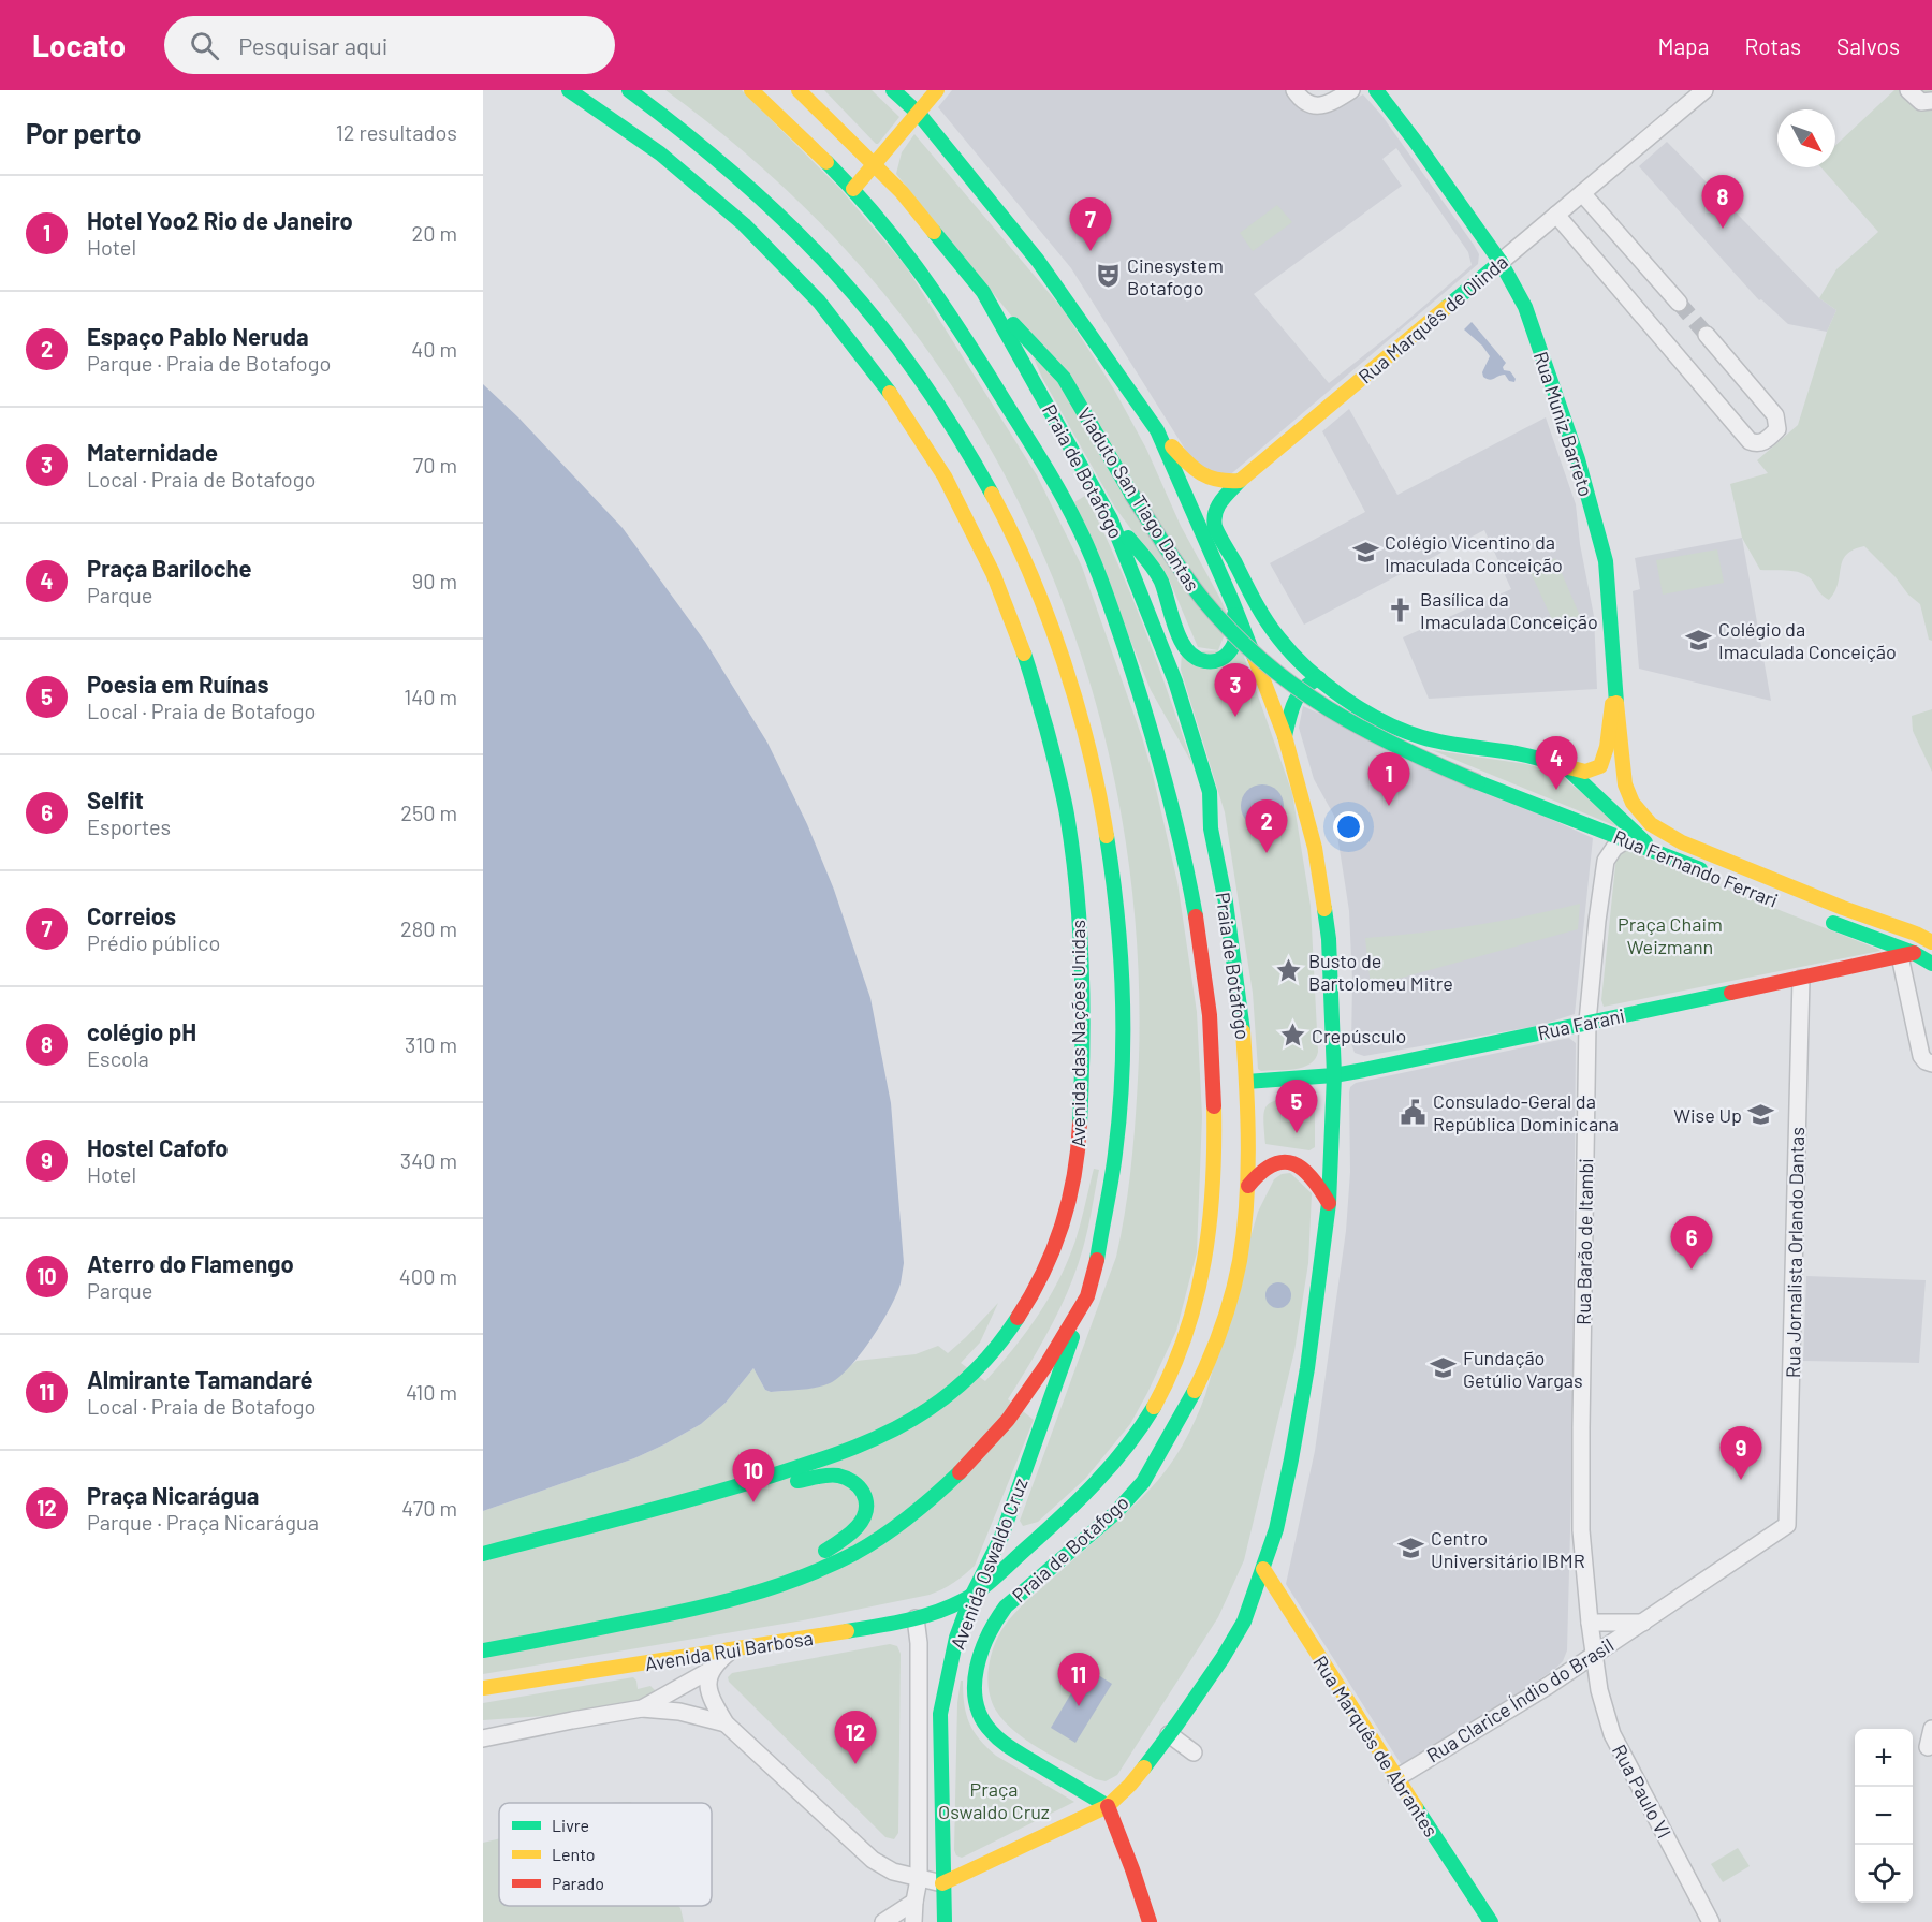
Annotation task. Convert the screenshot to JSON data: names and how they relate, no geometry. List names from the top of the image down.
{
  "streets": {
    "main road": [
      "Rua Marquês de Olinda",
      "Rua Muniz Barreto",
      "Praia de Botafogo",
      "Viaduto San Tiago Dantas",
      "Rua Fernando Ferrari",
      "Rua Farani",
      "Avenida das Nações Unidas",
      "Avenida Oswaldo Cruz",
      "Avenida Rui Barbosa",
      "Rua Marquês de Abrantes"
    ],
    "street": [
      "Rua Barão de Itambi",
      "Rua Jornalista Orlando Dantas",
      "Rua Clarice Índio do Brasil",
      "Rua Paulo VI"
    ]
  },
  "crossings": [
    ["Rua Marquês de Olinda", "Rua Muniz Barreto"],
    ["Rua Muniz Barreto", "Rua Fernando Ferrari"],
    ["Praia de Botafogo", "Viaduto San Tiago Dantas"],
    ["Praia de Botafogo", "Rua Farani"],
    ["Praia de Botafogo", "Avenida Oswaldo Cruz"],
    ["Praia de Botafogo", "Avenida Rui Barbosa"],
    ["Viaduto San Tiago Dantas", "Rua Fernando Ferrari"],
    ["Rua Fernando Ferrari", "Rua Barão de Itambi"],
    ["Rua Farani", "Rua Barão de Itambi"],
    ["Rua Farani", "Rua Jornalista Orlando Dantas"],
    ["Avenida das Nações Unidas", "Avenida Oswaldo Cruz"],
    ["Rua Barão de Itambi", "Rua Clarice Índio do Brasil"],
    ["Rua Barão de Itambi", "Rua Paulo VI"],
    ["Rua Jornalista Orlando Dantas", "Rua Clarice Índio do Brasil"],
    ["Avenida Oswaldo Cruz", "Avenida Rui Barbosa"],
    ["Rua Clarice Índio do Brasil", "Rua Marquês de Abrantes"],
    ["Rua Clarice Índio do Brasil", "Rua Paulo VI"]
  ],
  "parks": ["Praça Chaim Weizmann", "Praça Oswaldo Cruz"],
  "places": {
    "theatre": ["Cinesystem Botafogo"],
    "school or university": [
      "Colégio Vicentino da Imaculada Conceição",
      "Colégio da Imaculada Conceição",
      "Wise Up",
      "Fundação Getúlio Vargas",
      "Centro Universitário IBMR"
    ],
    "church": ["Basílica da Imaculada Conceição"],
    "place": ["Busto de Bartolomeu Mitre", "Crepúsculo"],
    "public building": ["Consulado-Geral da República Dominicana"]
  },
  "legend": ["Livre", "Lento", "Parado"],
  "north": "bottom right",
  "page": {
    "header": "Locato",
    "search": "Pesquisar aqui",
    "nav": ["Mapa", "Rotas", "Salvos"],
    "heading": ["Por perto", "12 resultados"],
    "list": [
      {
        "mark": "1",
        "name": "Hotel Yoo2 Rio de Janeiro",
        "note": "Hotel",
        "value": "20 m"
      },
      {
        "mark": "2",
        "name": "Espaço Pablo Neruda",
        "note": "Parque · Praia de Botafogo",
        "value": "40 m"
      },
      {
        "mark": "3",
        "name": "Maternidade",
        "note": "Local · Praia de Botafogo",
        "value": "70 m"
      },
      {
        "mark": "4",
        "name": "Praça Bariloche",
        "note": "Parque",
        "value": "90 m"
      },
      {
        "mark": "5",
        "name": "Poesia em Ruínas",
        "note": "Local · Praia de Botafogo",
        "value": "140 m"
      },
      {
        "mark": "6",
        "name": "Selfit",
        "note": "Esportes",
        "value": "250 m"
      },
      {
        "mark": "7",
        "name": "Correios",
        "note": "Prédio público",
        "value": "280 m"
      },
      {
        "mark": "8",
        "name": "colégio pH",
        "note": "Escola",
        "value": "310 m"
      },
      {
        "mark": "9",
        "name": "Hostel Cafofo",
        "note": "Hotel",
        "value": "340 m"
      },
      {
        "mark": "10",
        "name": "Aterro do Flamengo",
        "note": "Parque",
        "value": "400 m"
      },
      {
        "mark": "11",
        "name": "Almirante Tamandaré",
        "note": "Local · Praia de Botafogo",
        "value": "410 m"
      },
      {
        "mark": "12",
        "name": "Praça Nicarágua",
        "note": "Parque · Praça Nicarágua",
        "value": "470 m"
      }
    ],
    "pins": [
      "8",
      "7",
      "3",
      "4",
      "1",
      "2",
      "5",
      "6",
      "9",
      "10",
      "11",
      "12"
    ],
    "map_buttons": ["+", "−"]
  }
}
